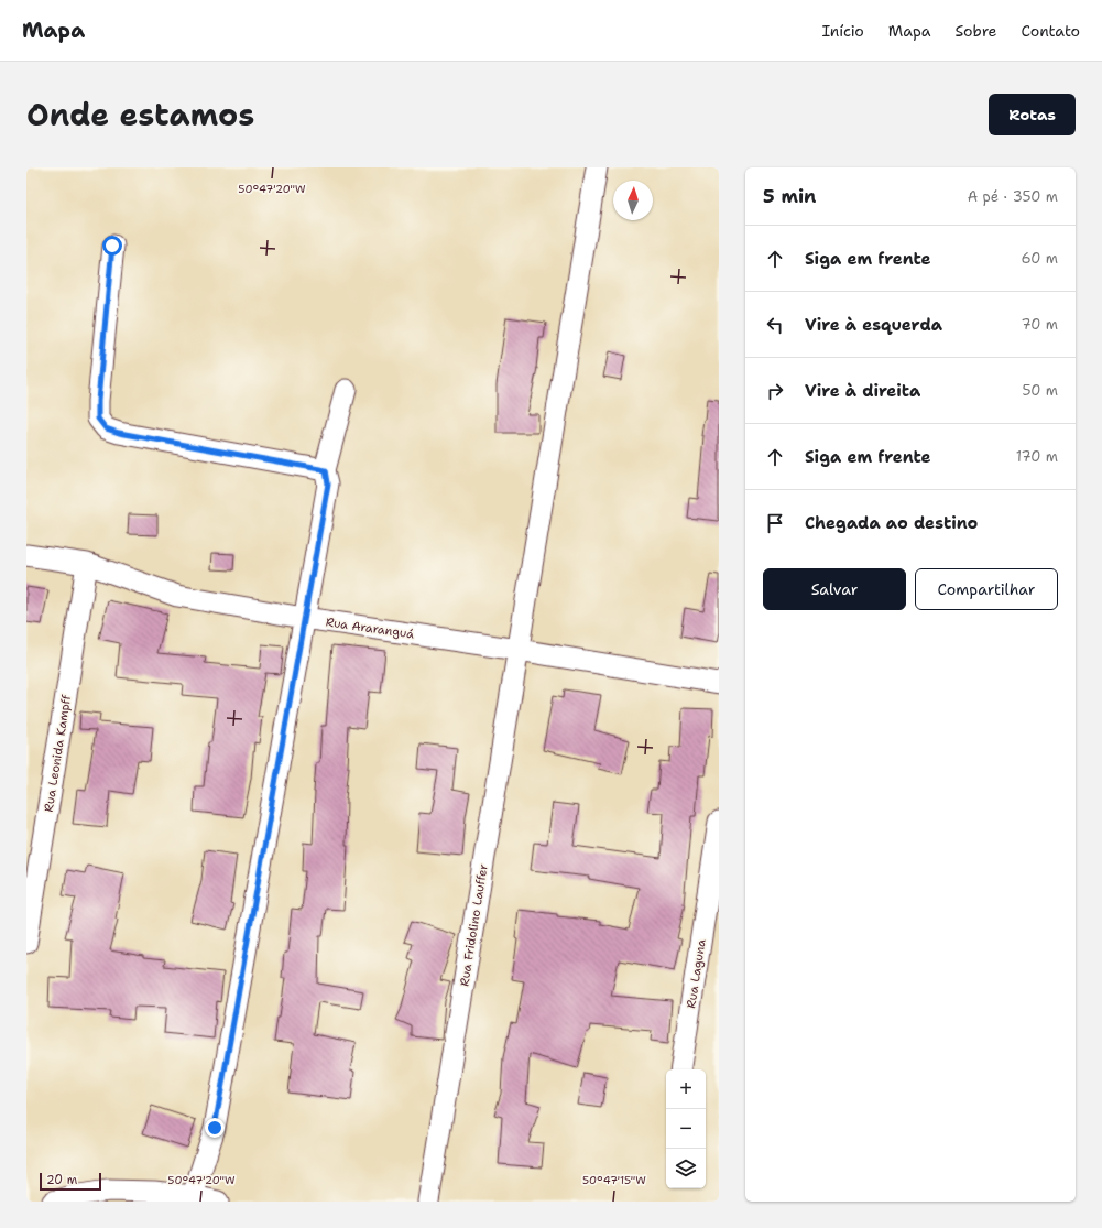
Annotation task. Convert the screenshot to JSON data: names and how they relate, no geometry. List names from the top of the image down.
{
  "streets": {
    "street": [
      "Rua Araranguá",
      "Rua Leonida Kampff",
      "Rua Fridolino Lauffer",
      "Rua Laguna"
    ]
  },
  "crossings": [
    ["Rua Araranguá", "Rua Leonida Kampff"],
    ["Rua Araranguá", "Rua Fridolino Lauffer"]
  ],
  "scale_bar": "20 m",
  "north": "top",
  "page": {
    "header": "Mapa",
    "nav": [
      "Início",
      "Mapa",
      "Sobre",
      "Contato"
    ],
    "title": "Onde estamos",
    "buttons": [
      "Rotas",
      ["Salvar", "Compartilhar"]
    ],
    "heading": ["5 min", "A pé · 350 m"],
    "list": [
      ["Siga em frente", "60 m"],
      ["Vire à esquerda", "70 m"],
      ["Vire à direita", "50 m"],
      ["Siga em frente", "170 m"],
      "Chegada ao destino"
    ],
    "map_buttons": ["+", "−"],
    "scale": "20 m"
  },
  "coordinates": ["50°47'20\"W", "50°47'15\"W"]
}
